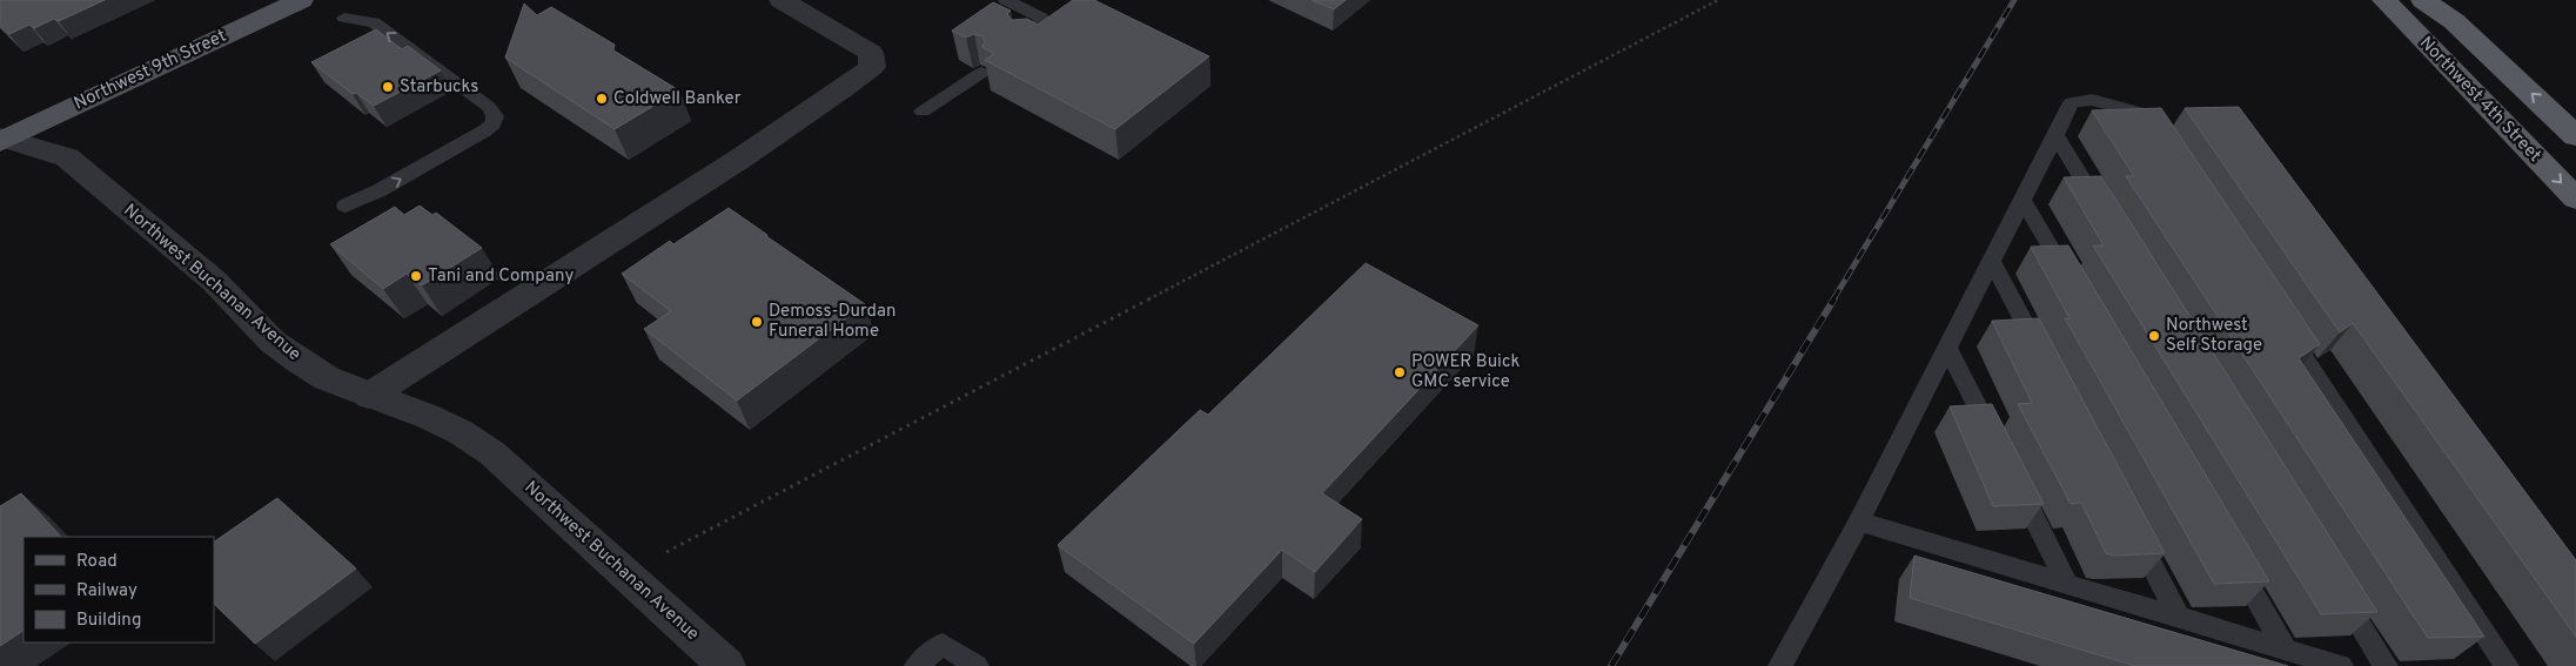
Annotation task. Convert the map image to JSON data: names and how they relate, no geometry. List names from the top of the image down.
{
  "streets": {
    "highway": ["Northwest 4th Street"],
    "main road": ["Northwest 9th Street"],
    "street": ["Northwest Buchanan Avenue"]
  },
  "crossings": [
    ["Northwest 9th Street", "Northwest Buchanan Avenue"]
  ],
  "places": [
    "Starbucks",
    "Coldwell Banker",
    "Tani and Company",
    "Demoss-Durdan Funeral Home",
    "Northwest Self Storage",
    "POWER Buick GMC service"
  ],
  "legend": ["Road", "Railway", "Building"]
}
